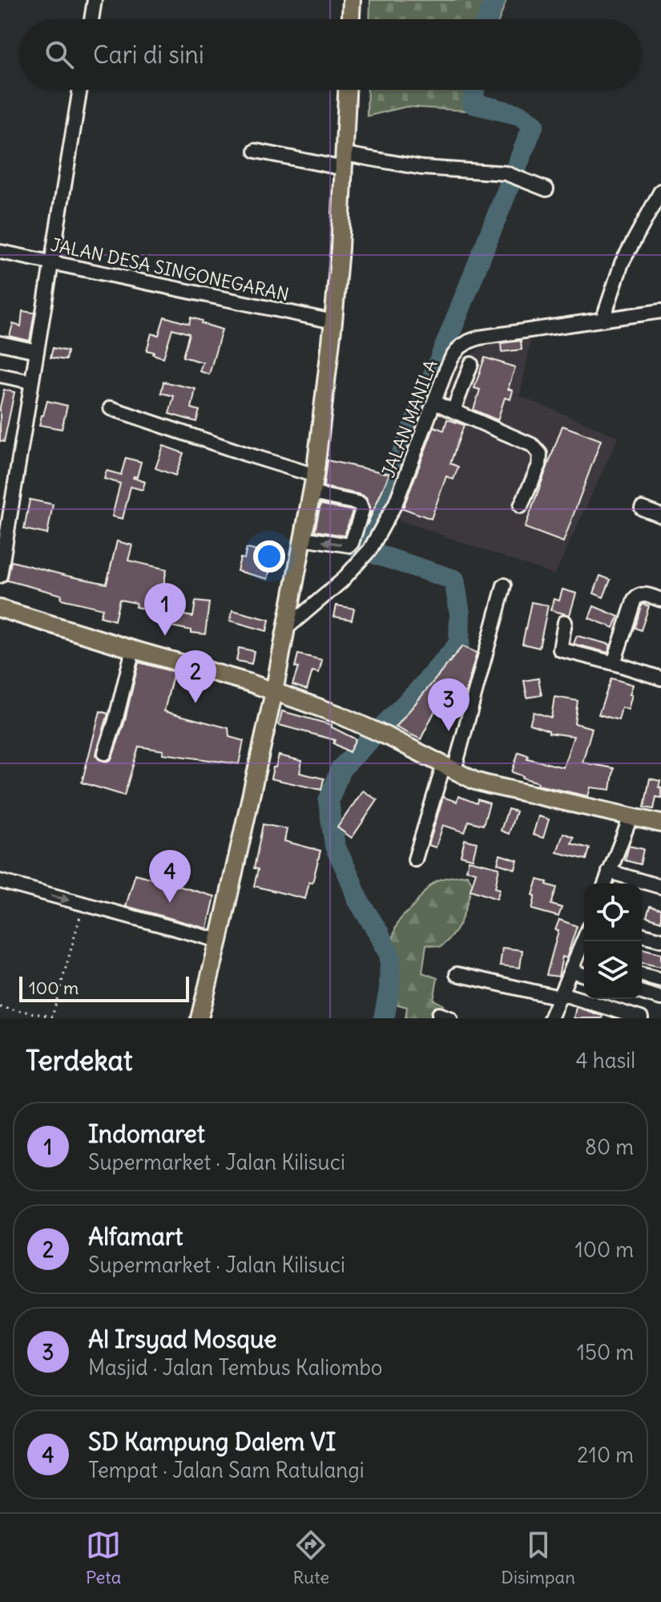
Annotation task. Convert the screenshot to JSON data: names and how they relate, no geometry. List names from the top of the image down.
{
  "streets": {
    "street": ["JALAN DESA SINGONEGARAN", "JALAN MANILA"]
  },
  "scale_bar": "100 m",
  "page": {
    "search": "Cari di sini",
    "pins": [
      "1",
      "2",
      "3",
      "4"
    ],
    "scale": "100 m",
    "heading": ["Terdekat", "4 hasil"],
    "list": [
      {
        "mark": "1",
        "name": "Indomaret",
        "note": "Supermarket · Jalan Kilisuci",
        "value": "80 m"
      },
      {
        "mark": "2",
        "name": "Alfamart",
        "note": "Supermarket · Jalan Kilisuci",
        "value": "100 m"
      },
      {
        "mark": "3",
        "name": "Al Irsyad Mosque",
        "note": "Masjid · Jalan Tembus Kaliombo",
        "value": "150 m"
      },
      {
        "mark": "4",
        "name": "SD Kampung Dalem VI",
        "note": "Tempat · Jalan Sam Ratulangi",
        "value": "210 m"
      }
    ],
    "nav": ["Peta", "Rute", "Disimpan"]
  }
}
